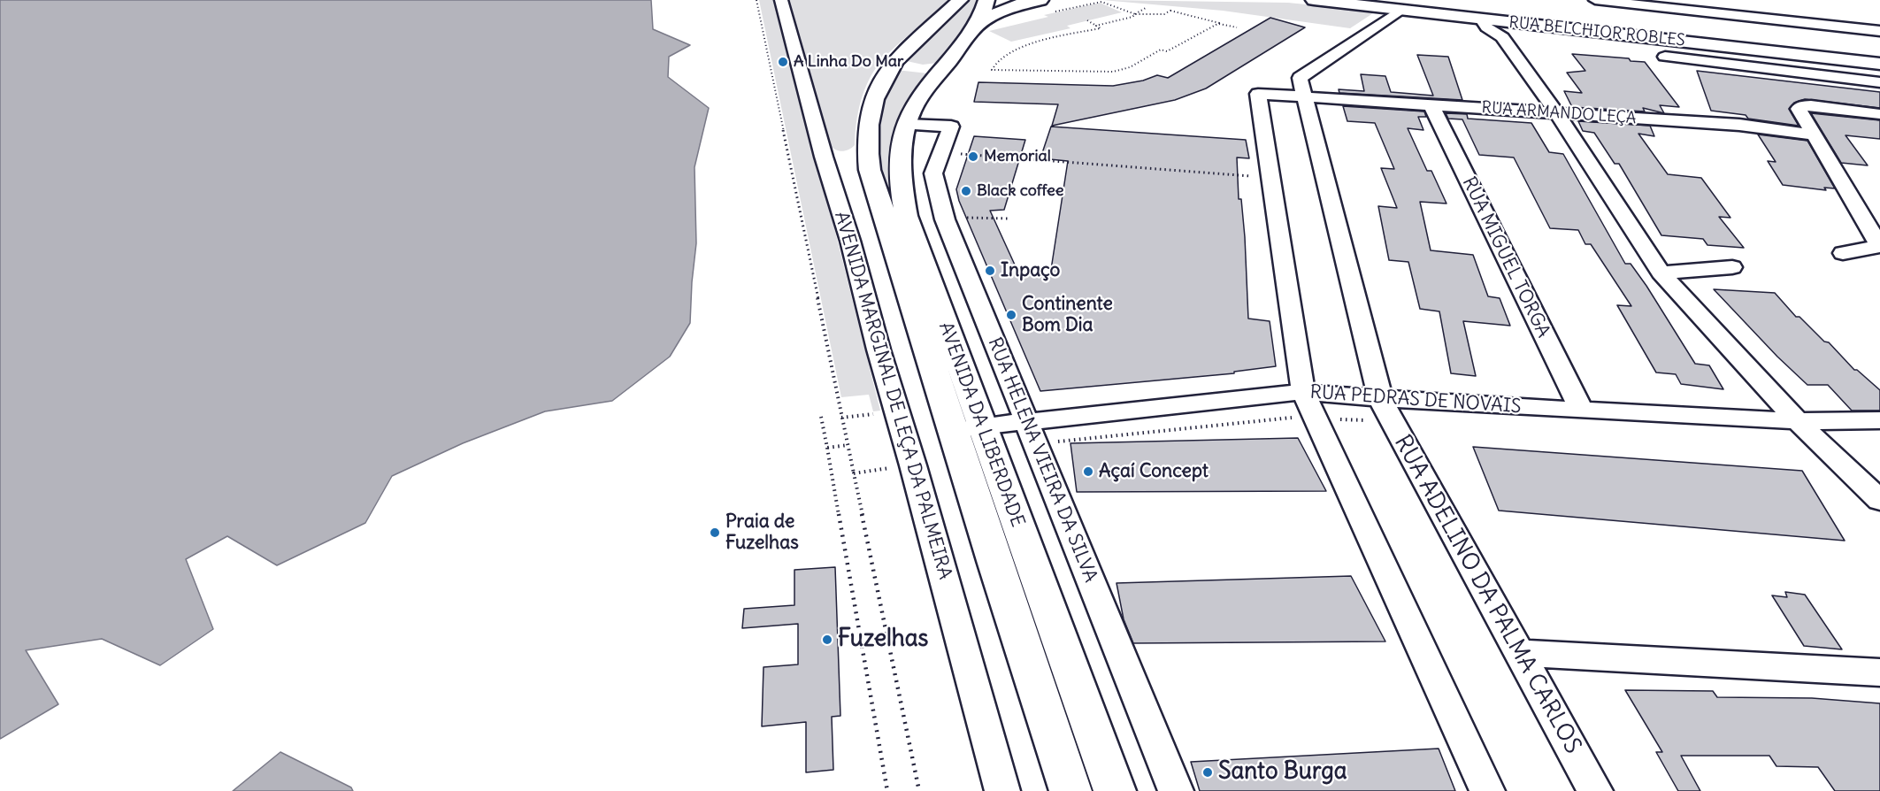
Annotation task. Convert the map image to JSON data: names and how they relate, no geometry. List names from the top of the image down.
{
  "streets": {
    "main road": ["RUA BELCHIOR ROBLES", "AVENIDA DA LIBERDADE"],
    "street": [
      "RUA ARMANDO LEÇA",
      "RUA MIGUEL TORGA",
      "AVENIDA MARGINAL DE LEÇA DA PALMEIRA",
      "RUA PEDRAS DE NOVAIS",
      "RUA HELENA VIEIRA DA SILVA",
      "RUA ADELINO DA PALMA CARLOS"
    ]
  },
  "crossings": [
    ["RUA ARMANDO LEÇA", "RUA MIGUEL TORGA"],
    ["RUA ARMANDO LEÇA", "RUA PEDRAS DE NOVAIS"],
    ["RUA MIGUEL TORGA", "RUA PEDRAS DE NOVAIS"],
    ["RUA PEDRAS DE NOVAIS", "AVENIDA DA LIBERDADE"],
    ["RUA PEDRAS DE NOVAIS", "RUA HELENA VIEIRA DA SILVA"],
    ["RUA PEDRAS DE NOVAIS", "RUA ADELINO DA PALMA CARLOS"],
    ["AVENIDA DA LIBERDADE", "RUA HELENA VIEIRA DA SILVA"]
  ],
  "places": [
    "A Linha Do Mar",
    "Memorial",
    "Black coffee",
    "Inpaço",
    "Continente Bom Dia",
    "Açaí Concept",
    "Praia de Fuzelhas",
    "Fuzelhas",
    "Santo Burga"
  ]
}
